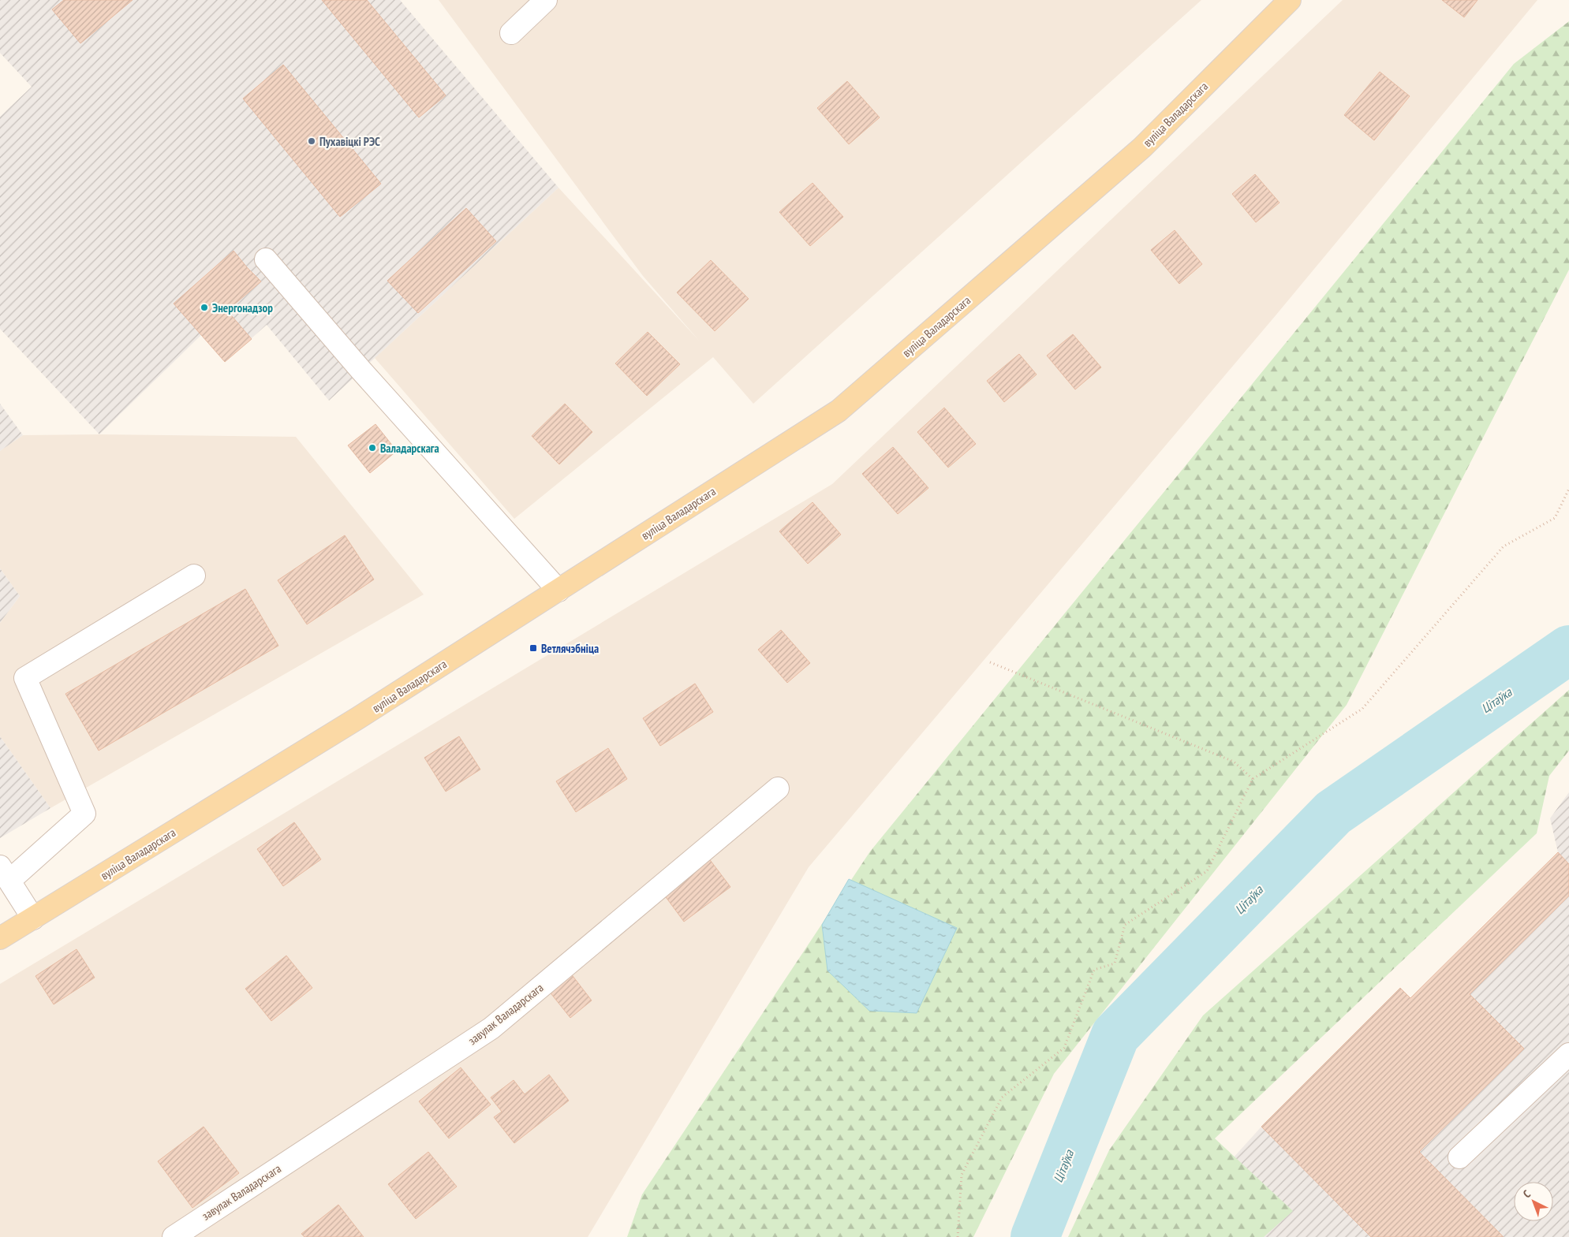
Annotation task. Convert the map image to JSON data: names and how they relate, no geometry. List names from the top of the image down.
{
  "streets": {
    "main road": ["вуліца Валадарскага"],
    "street": ["завулак Валадарскага"]
  },
  "water": ["Цітаўка"],
  "places": {
    "other": ["Пухавіцкі РЭС", "Энергонадзор", "Валадарскага"],
    "transit": ["Ветлячэбніца"]
  },
  "north": "top left"
}
